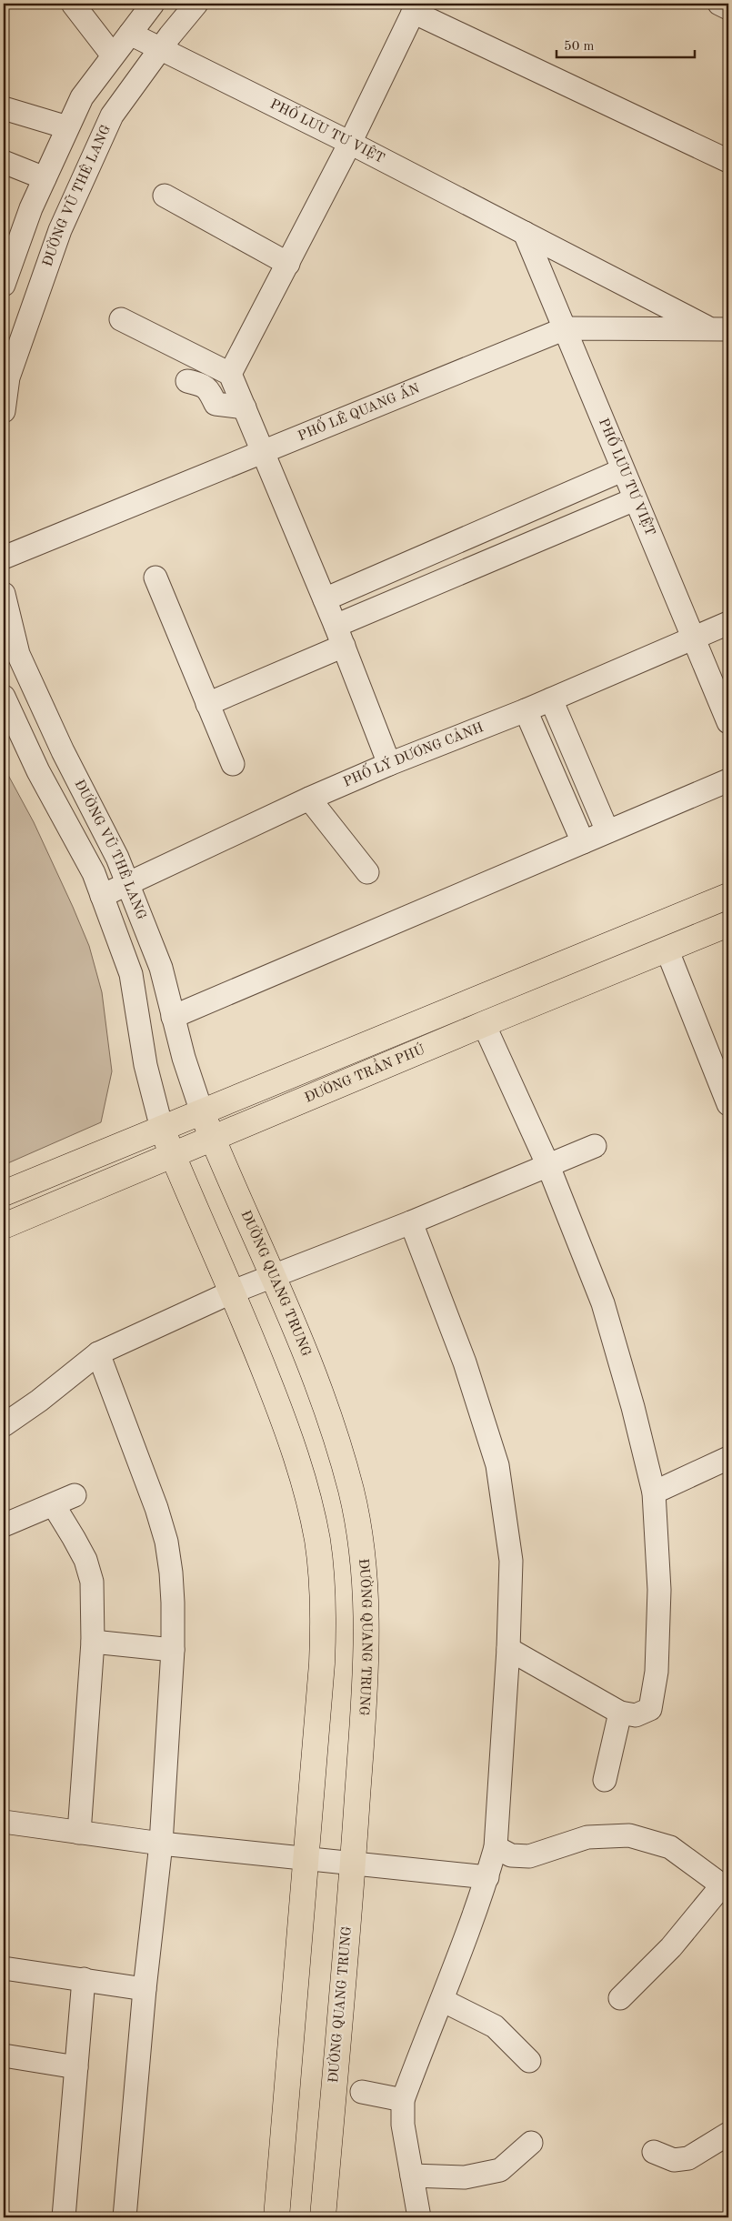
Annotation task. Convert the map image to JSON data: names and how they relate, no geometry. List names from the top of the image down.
{
  "streets": {
    "main road": ["ĐƯỜNG TRẦN PHÚ", "ĐƯỜNG QUANG TRUNG"],
    "street": [
      "PHỐ LƯU TƯ VIỆT",
      "ĐƯỜNG VŨ THÊ LANG",
      "PHỐ LÊ QUANG ẤN",
      "PHỐ LÝ DƯƠNG CẢNH"
    ]
  },
  "crossings": [
    ["PHỐ LƯU TƯ VIỆT", "ĐƯỜNG VŨ THÊ LANG"],
    ["PHỐ LƯU TƯ VIỆT", "PHỐ LÊ QUANG ẤN"],
    ["PHỐ LƯU TƯ VIỆT", "PHỐ LÝ DƯƠNG CẢNH"],
    ["ĐƯỜNG VŨ THÊ LANG", "PHỐ LÝ DƯƠNG CẢNH"],
    ["ĐƯỜNG VŨ THÊ LANG", "ĐƯỜNG TRẦN PHÚ"],
    ["ĐƯỜNG VŨ THÊ LANG", "ĐƯỜNG QUANG TRUNG"],
    ["ĐƯỜNG TRẦN PHÚ", "ĐƯỜNG QUANG TRUNG"]
  ],
  "scale_bar": "50 m"
}
